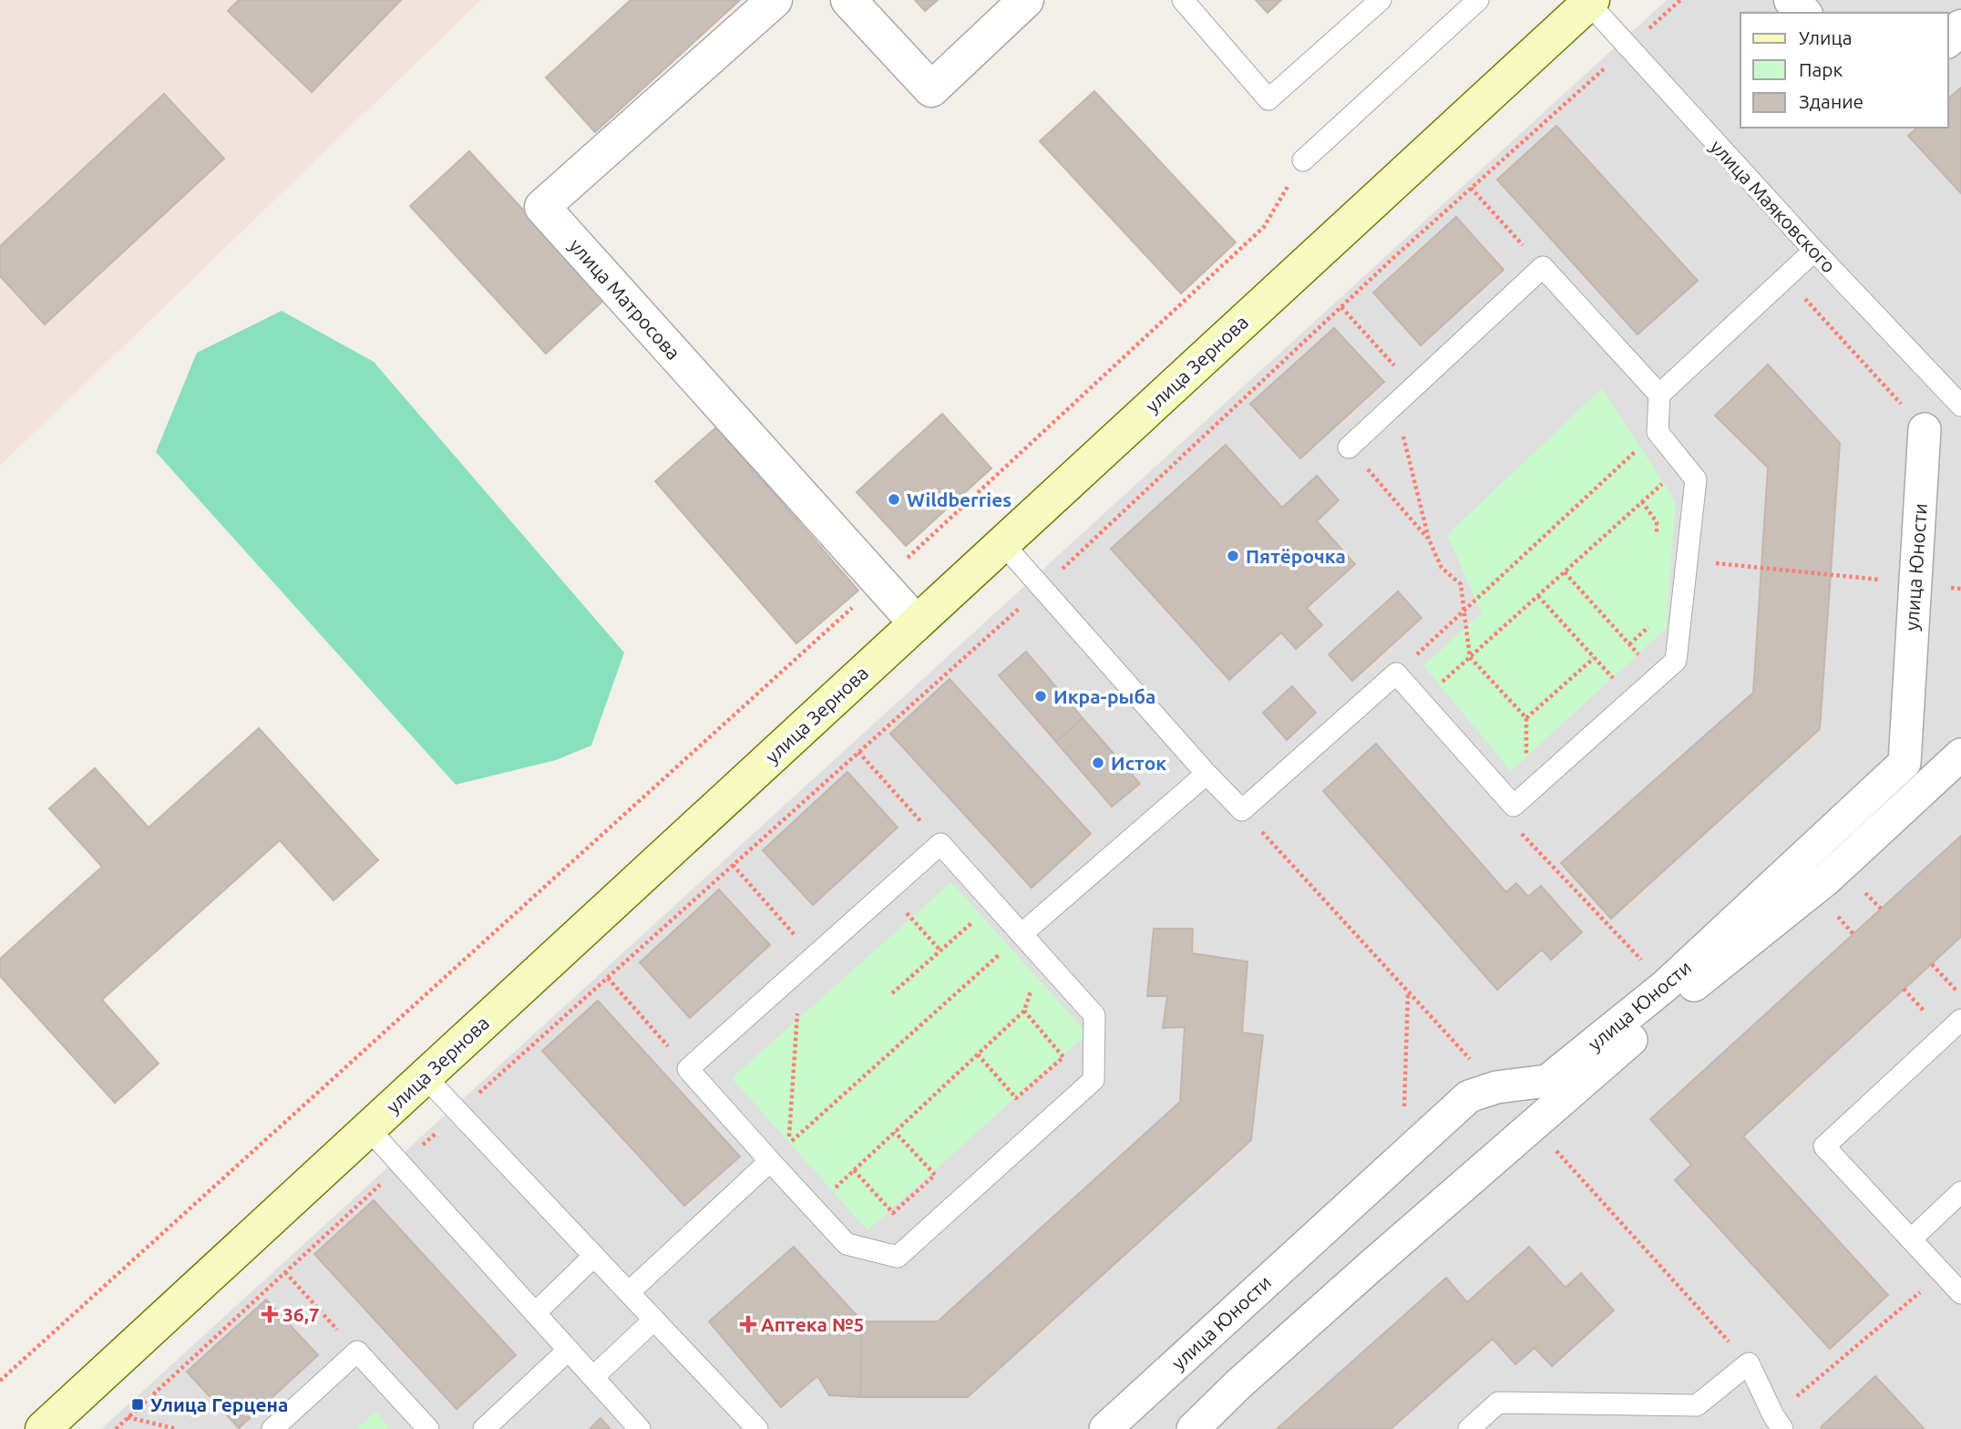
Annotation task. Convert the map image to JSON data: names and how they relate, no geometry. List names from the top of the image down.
{
  "streets": {
    "main road": ["улица Зернова"],
    "street": ["улица Матросова", "улица Юности"],
    "lane": ["улица Маяковского"]
  },
  "crossings": [
    ["улица Маяковского", "улица Зернова"],
    ["улица Матросова", "улица Зернова"]
  ],
  "places": {
    "other": [
      "Wildberries",
      "Пятёрочка",
      "Икра-рыба",
      "Исток"
    ],
    "health": ["36,7", "Аптека №5"],
    "transit": ["Улица Герцена"]
  },
  "legend": ["Улица", "Парк", "Здание"]
}
